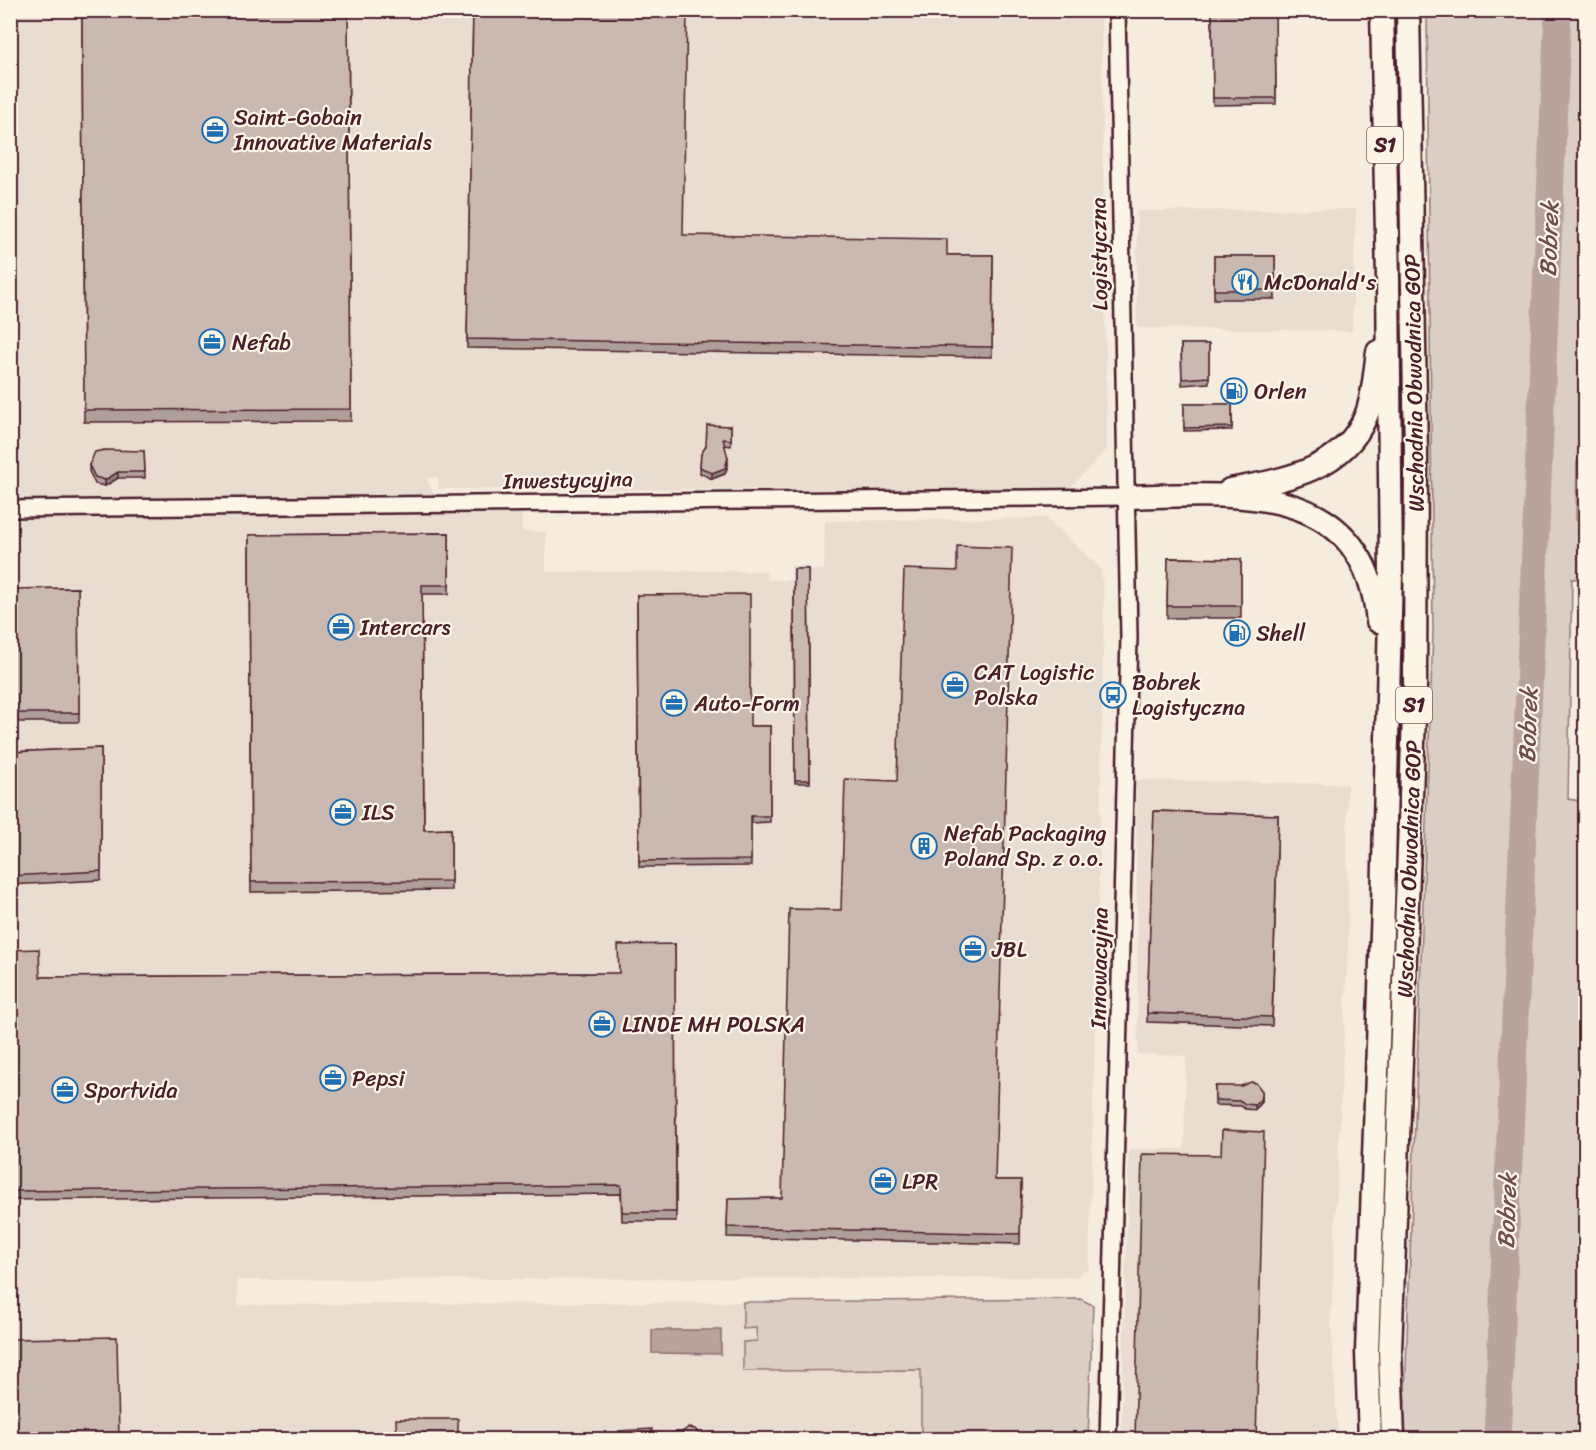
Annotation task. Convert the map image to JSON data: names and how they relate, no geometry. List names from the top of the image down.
{
  "streets": {
    "highway": ["S1", "Wschodnia Obwodnica GOP"],
    "street": ["Logistyczna", "Inwestycyjna", "Innowacyjna"]
  },
  "crossings": [
    ["Logistyczna", "Inwestycyjna"],
    ["Logistyczna", "Innowacyjna"],
    ["Inwestycyjna", "Innowacyjna"]
  ],
  "water": ["Bobrek"],
  "places": {
    "office": [
      "Saint-Gobain Innovative Materials",
      "Nefab",
      "Intercars",
      "CAT Logistic Polska",
      "Auto-Form",
      "ILS",
      "JBL",
      "LINDE MH POLSKA",
      "Pepsi",
      "Sportvida",
      "LPR"
    ],
    "restaurant": ["McDonald's"],
    "fuel station": ["Orlen", "Shell"],
    "bus stop": ["Bobrek Logistyczna"],
    "building": ["Nefab Packaging Poland Sp. z o.o."]
  }
}
